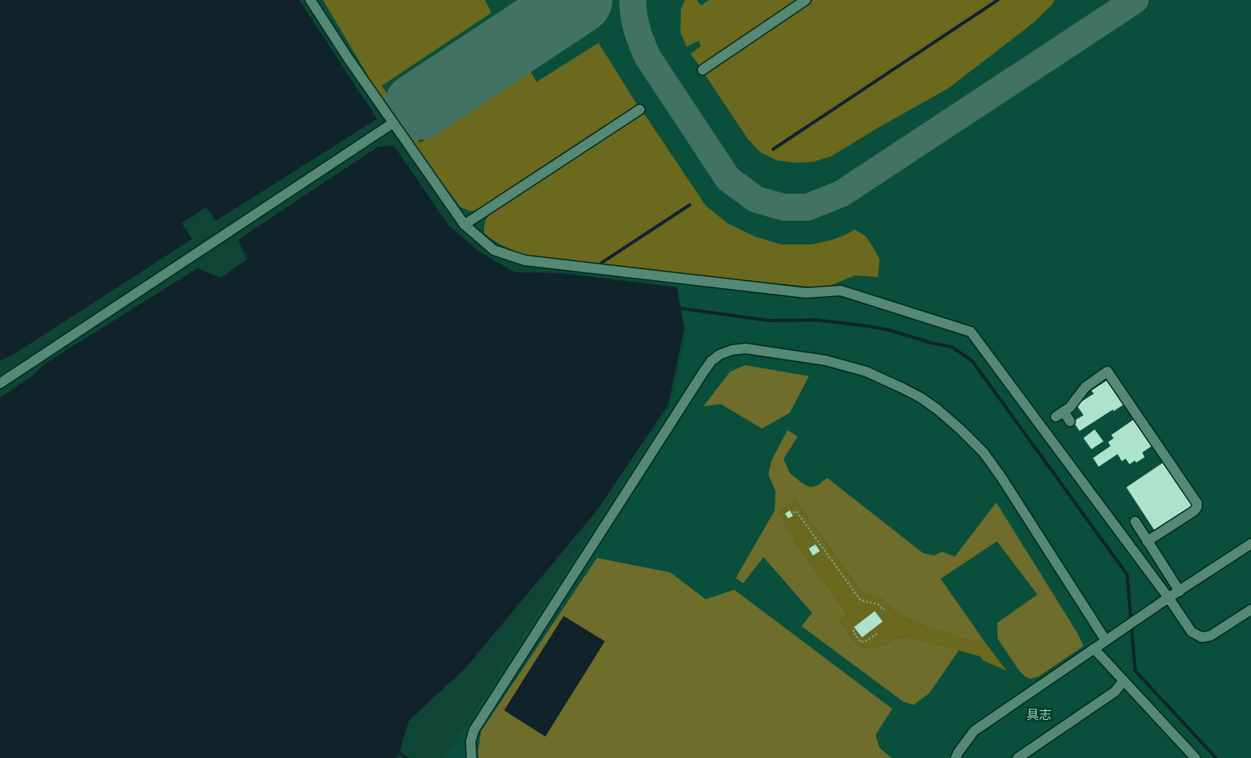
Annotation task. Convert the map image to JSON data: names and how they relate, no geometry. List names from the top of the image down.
{
  "districts": ["具志"]
}
